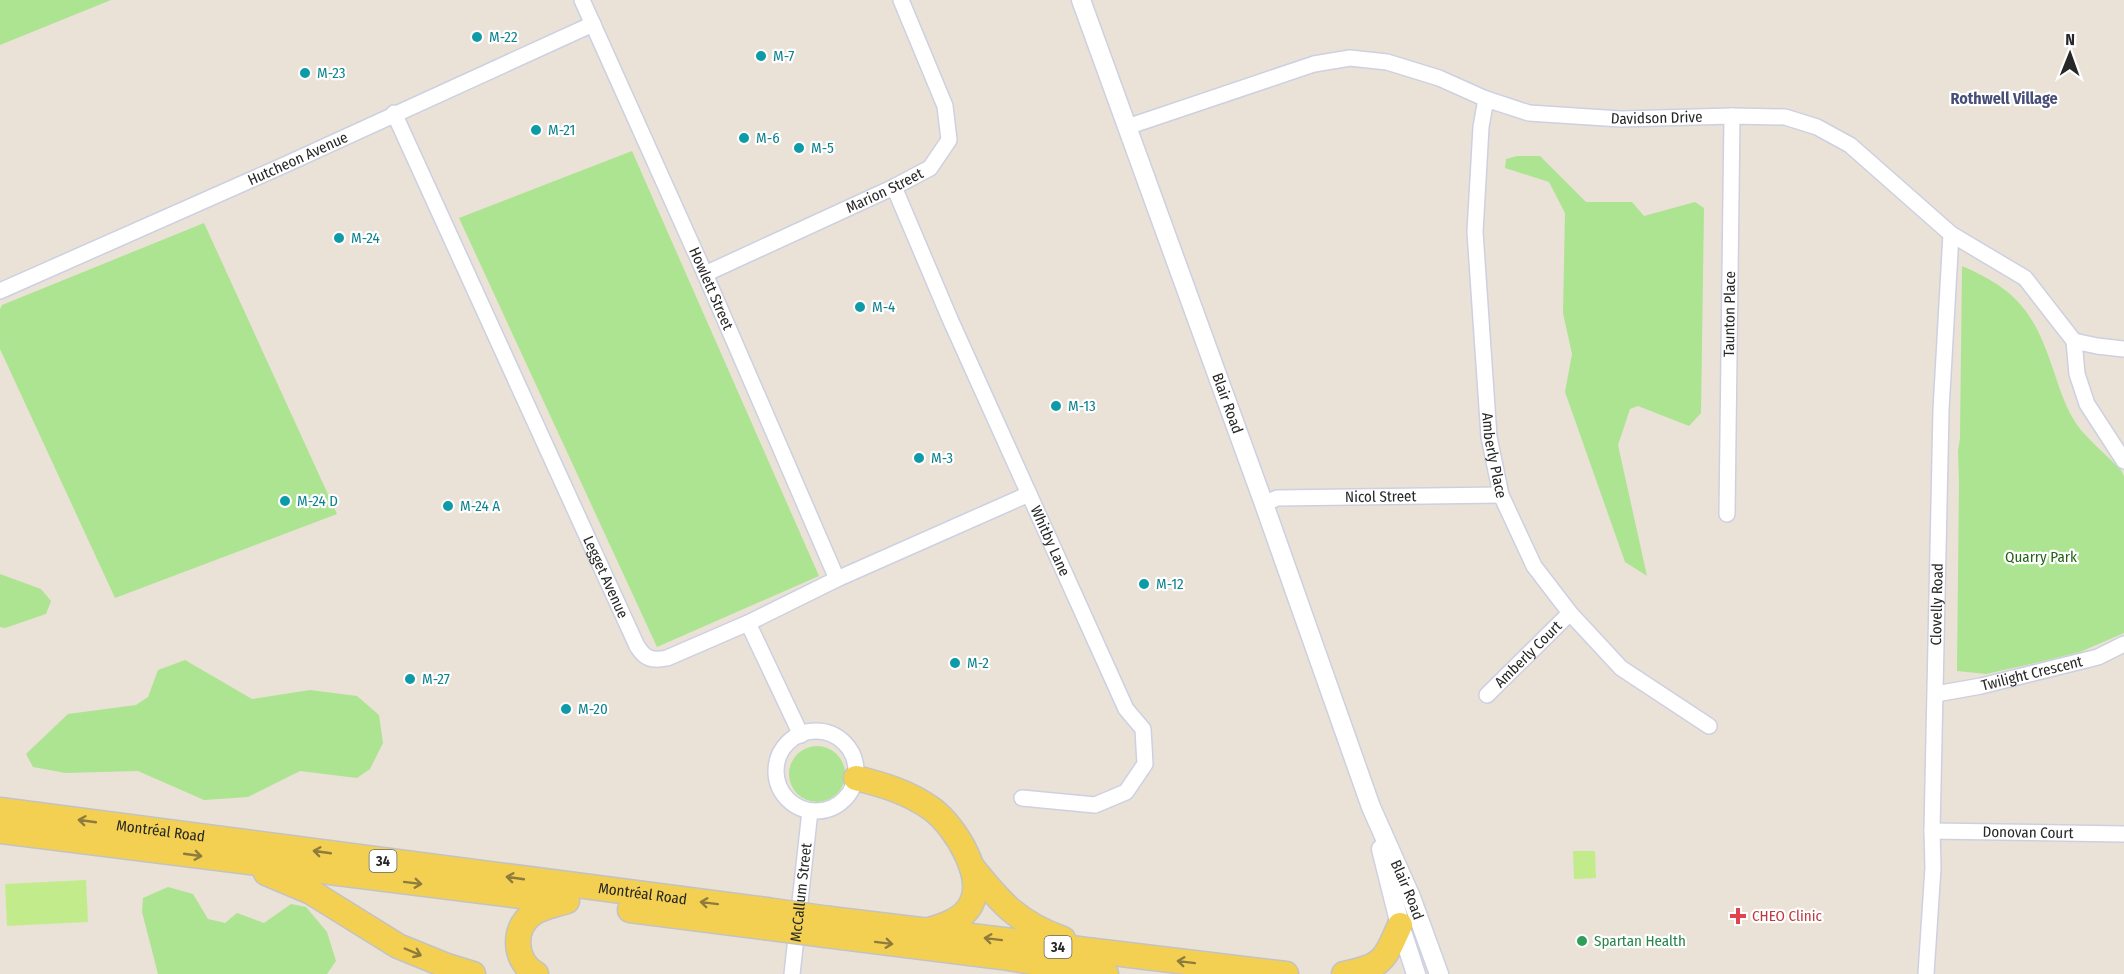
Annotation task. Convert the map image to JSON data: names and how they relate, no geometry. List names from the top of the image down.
{
  "streets": {
    "main road": ["Montréal Road", "34"],
    "street": [
      "Davidson Drive",
      "Hutcheon Avenue",
      "Marion Street",
      "Howlett Street",
      "Taunton Place",
      "Blair Road",
      "Amberly Place",
      "Nicol Street",
      "Whitby Lane",
      "Legget Avenue",
      "Clovelly Road",
      "Amberly Court",
      "Twilight Crescent",
      "Donovan Court",
      "McCallum Street"
    ]
  },
  "crossings": [
    ["Davidson Drive", "Taunton Place"],
    ["Davidson Drive", "Blair Road"],
    ["Davidson Drive", "Amberly Place"],
    ["Davidson Drive", "Clovelly Road"],
    ["Hutcheon Avenue", "Howlett Street"],
    ["Hutcheon Avenue", "Legget Avenue"],
    ["Marion Street", "Howlett Street"],
    ["Marion Street", "Whitby Lane"],
    ["Howlett Street", "Legget Avenue"],
    ["Blair Road", "Nicol Street"],
    ["Amberly Place", "Nicol Street"],
    ["Amberly Place", "Amberly Court"],
    ["Whitby Lane", "Legget Avenue"],
    ["Clovelly Road", "Twilight Crescent"],
    ["Clovelly Road", "Donovan Court"]
  ],
  "districts": ["Rothwell Village"],
  "parks": ["Quarry Park"],
  "places": {
    "other": [
      "M-22",
      "M-7",
      "M-23",
      "M-21",
      "M-6",
      "M-5",
      "M-24",
      "M-4",
      "M-13",
      "M-3",
      "M-24 D",
      "M-24 A",
      "M-12",
      "M-2",
      "M-27",
      "M-20",
      "Spartan Health"
    ],
    "health": ["CHEO Clinic"]
  },
  "north": "top"
}
